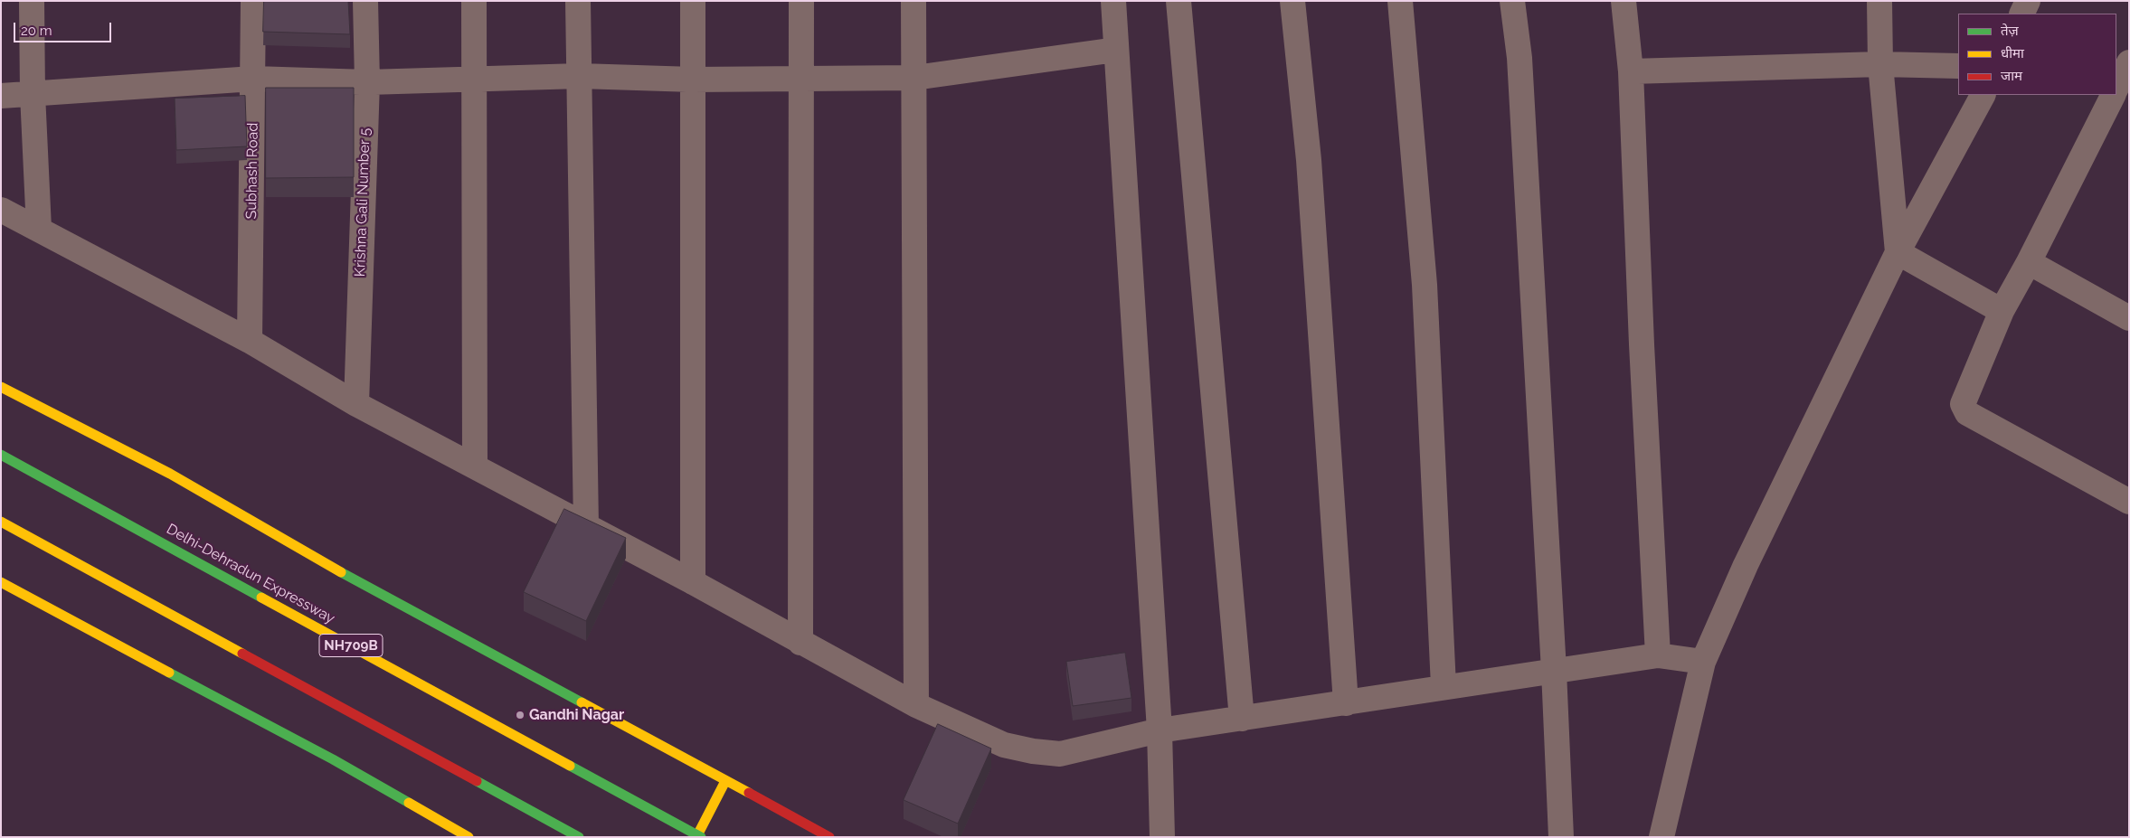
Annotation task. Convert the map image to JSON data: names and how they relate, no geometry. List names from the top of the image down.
{
  "streets": {
    "main road": ["Delhi-Dehradun Expressway", "NH709B"],
    "street": ["Subhash Road", "Krishna Gali Number 5"]
  },
  "places": ["Gandhi Nagar"],
  "legend": ["तेज़", "धीमा", "जाम"],
  "scale_bar": "20 m"
}
